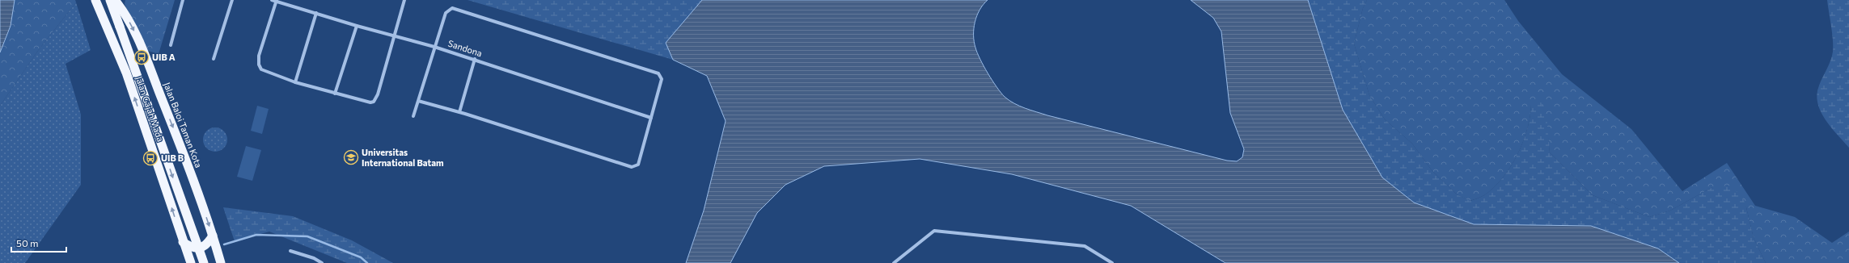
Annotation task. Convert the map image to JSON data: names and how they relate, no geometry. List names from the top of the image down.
{
  "streets": {
    "highway": ["Jalan Gajah Mada", "Jalan Baloi Taman Kota"],
    "street": ["Sandona"]
  },
  "one_way": ["Jalan Baloi Taman Kota"],
  "places": {
    "bus stop": ["UIB A", "UIB B"],
    "school or university": ["Universitas International Batam"]
  },
  "scale_bar": "50 m"
}
